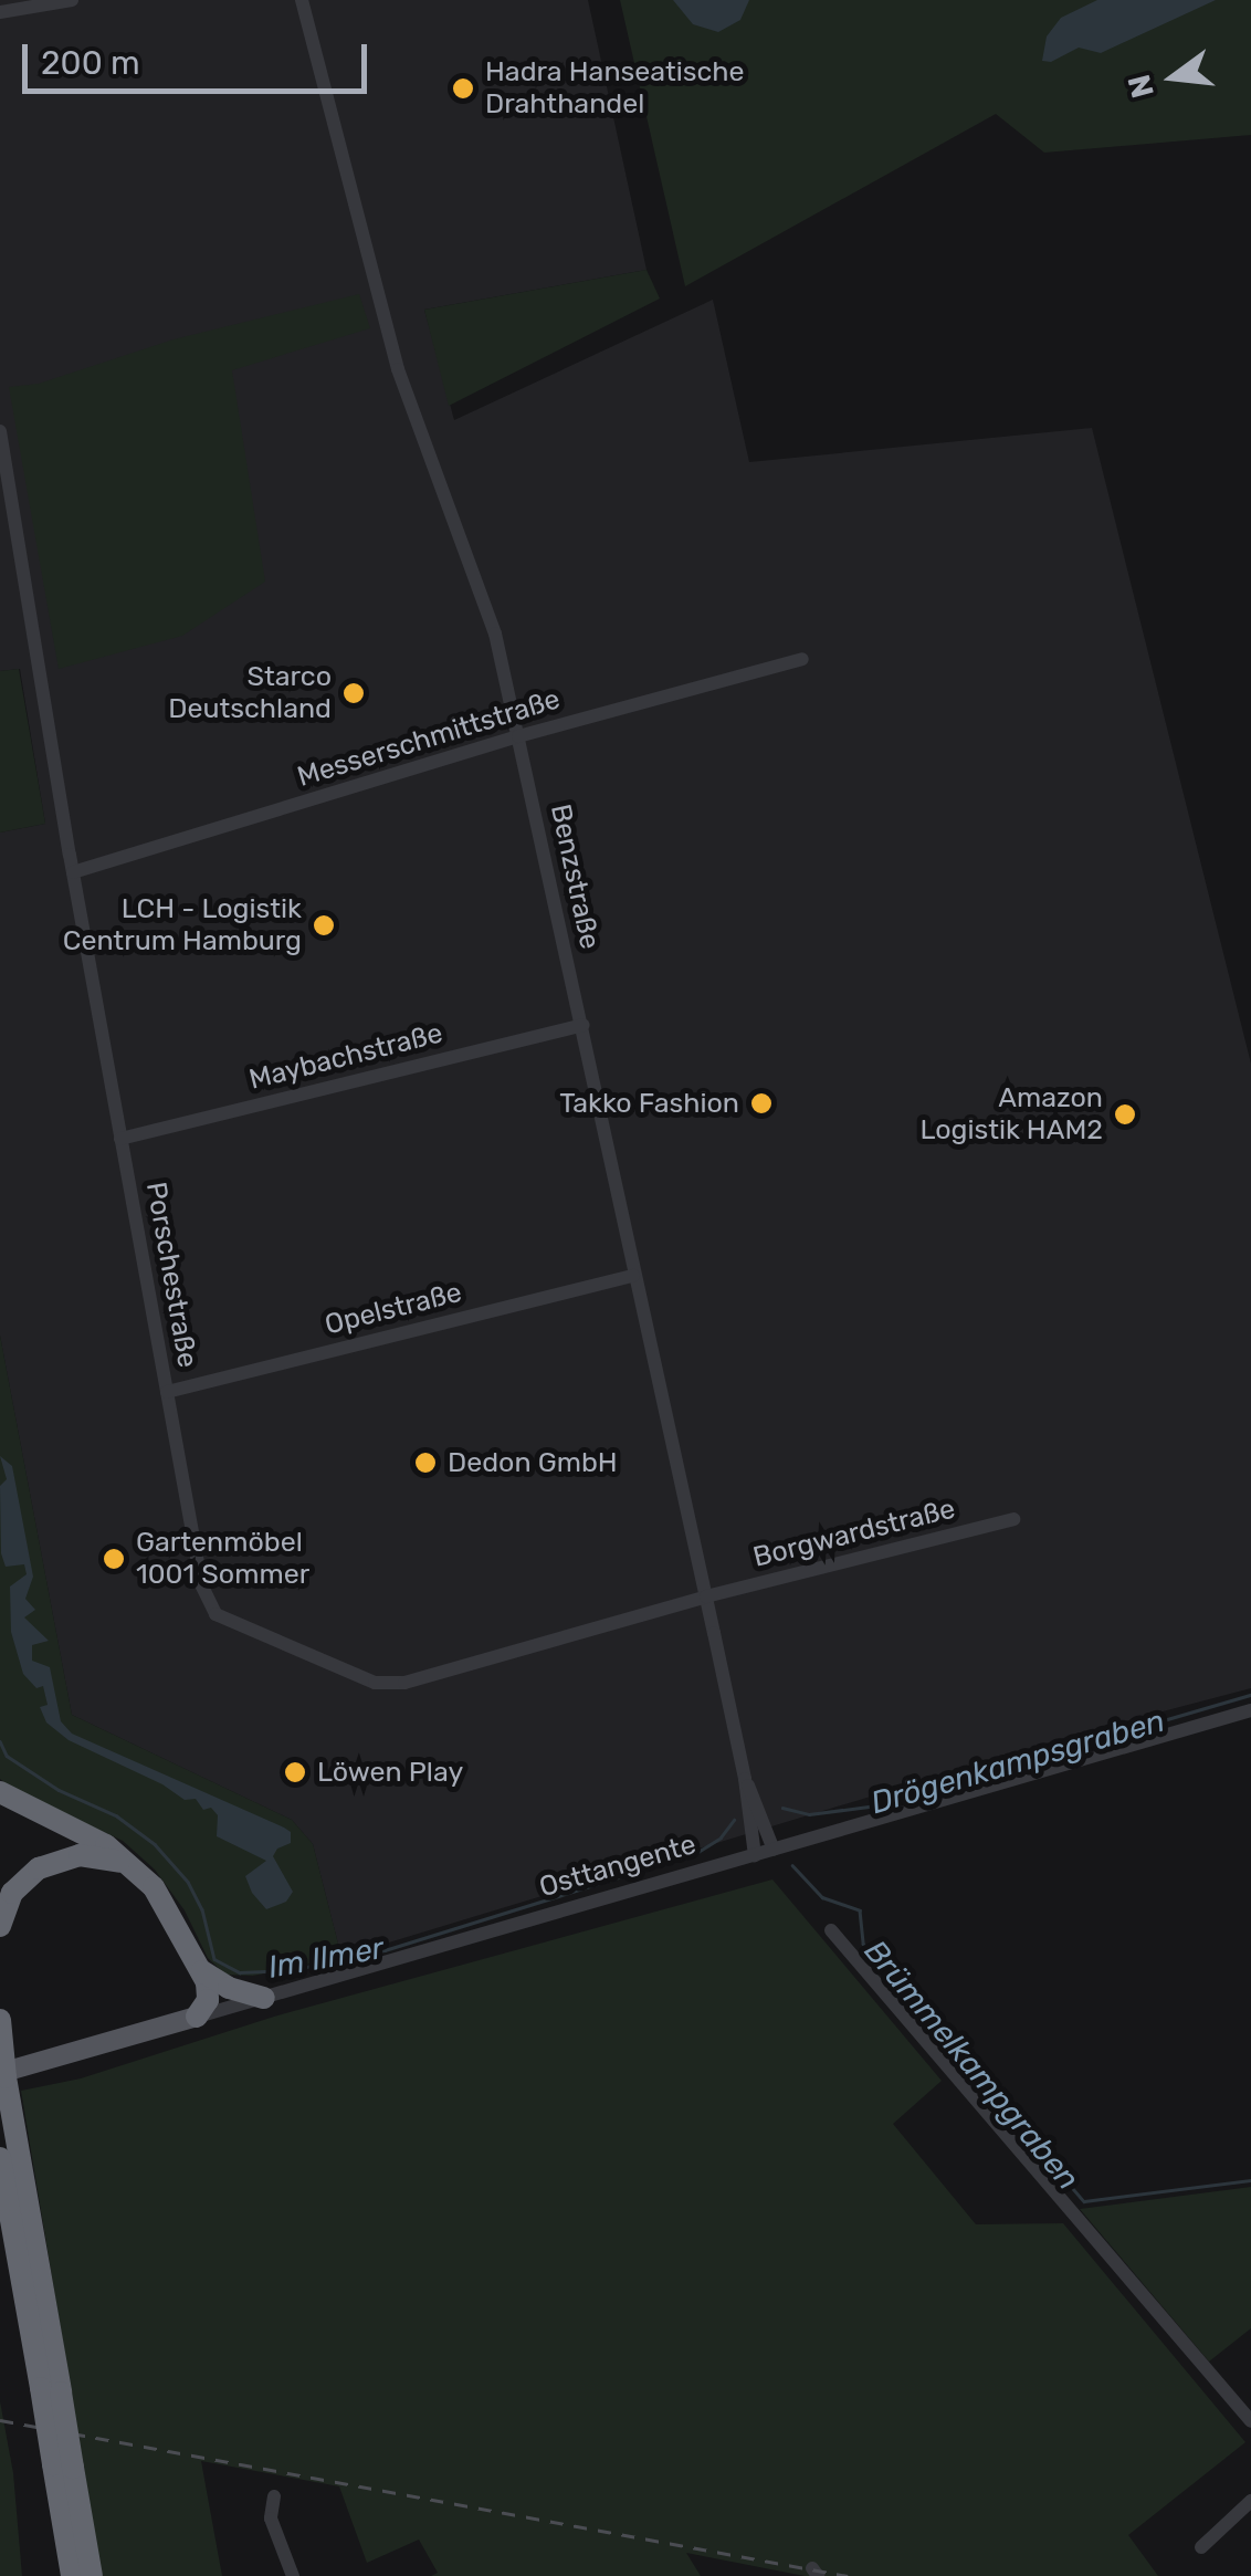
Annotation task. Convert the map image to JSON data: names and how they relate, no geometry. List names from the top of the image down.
{
  "streets": {
    "main road": ["Osttangente"],
    "street": [
      "Messerschmittstraße",
      "Benzstraße",
      "Maybachstraße",
      "Porschestraße",
      "Opelstraße",
      "Borgwardstraße"
    ]
  },
  "crossings": [
    ["Messerschmittstraße", "Benzstraße"],
    ["Messerschmittstraße", "Porschestraße"],
    ["Benzstraße", "Maybachstraße"],
    ["Benzstraße", "Porschestraße"],
    ["Benzstraße", "Opelstraße"],
    ["Benzstraße", "Borgwardstraße"],
    ["Benzstraße", "Osttangente"],
    ["Maybachstraße", "Porschestraße"],
    ["Porschestraße", "Opelstraße"],
    ["Porschestraße", "Borgwardstraße"]
  ],
  "water": ["Drögenkampsgraben", "Im Ilmer", "Brümmelkampgraben"],
  "places": [
    "Hadra Hanseatische Drahthandel",
    "Starco Deutschland",
    "LCH - Logistik Centrum Hamburg",
    "Takko Fashion",
    "Amazon Logistik HAM2",
    "Dedon GmbH",
    "Gartenmöbel 1001 Sommer",
    "Löwen Play"
  ],
  "scale_bar": "200 m",
  "north": "left"
}
